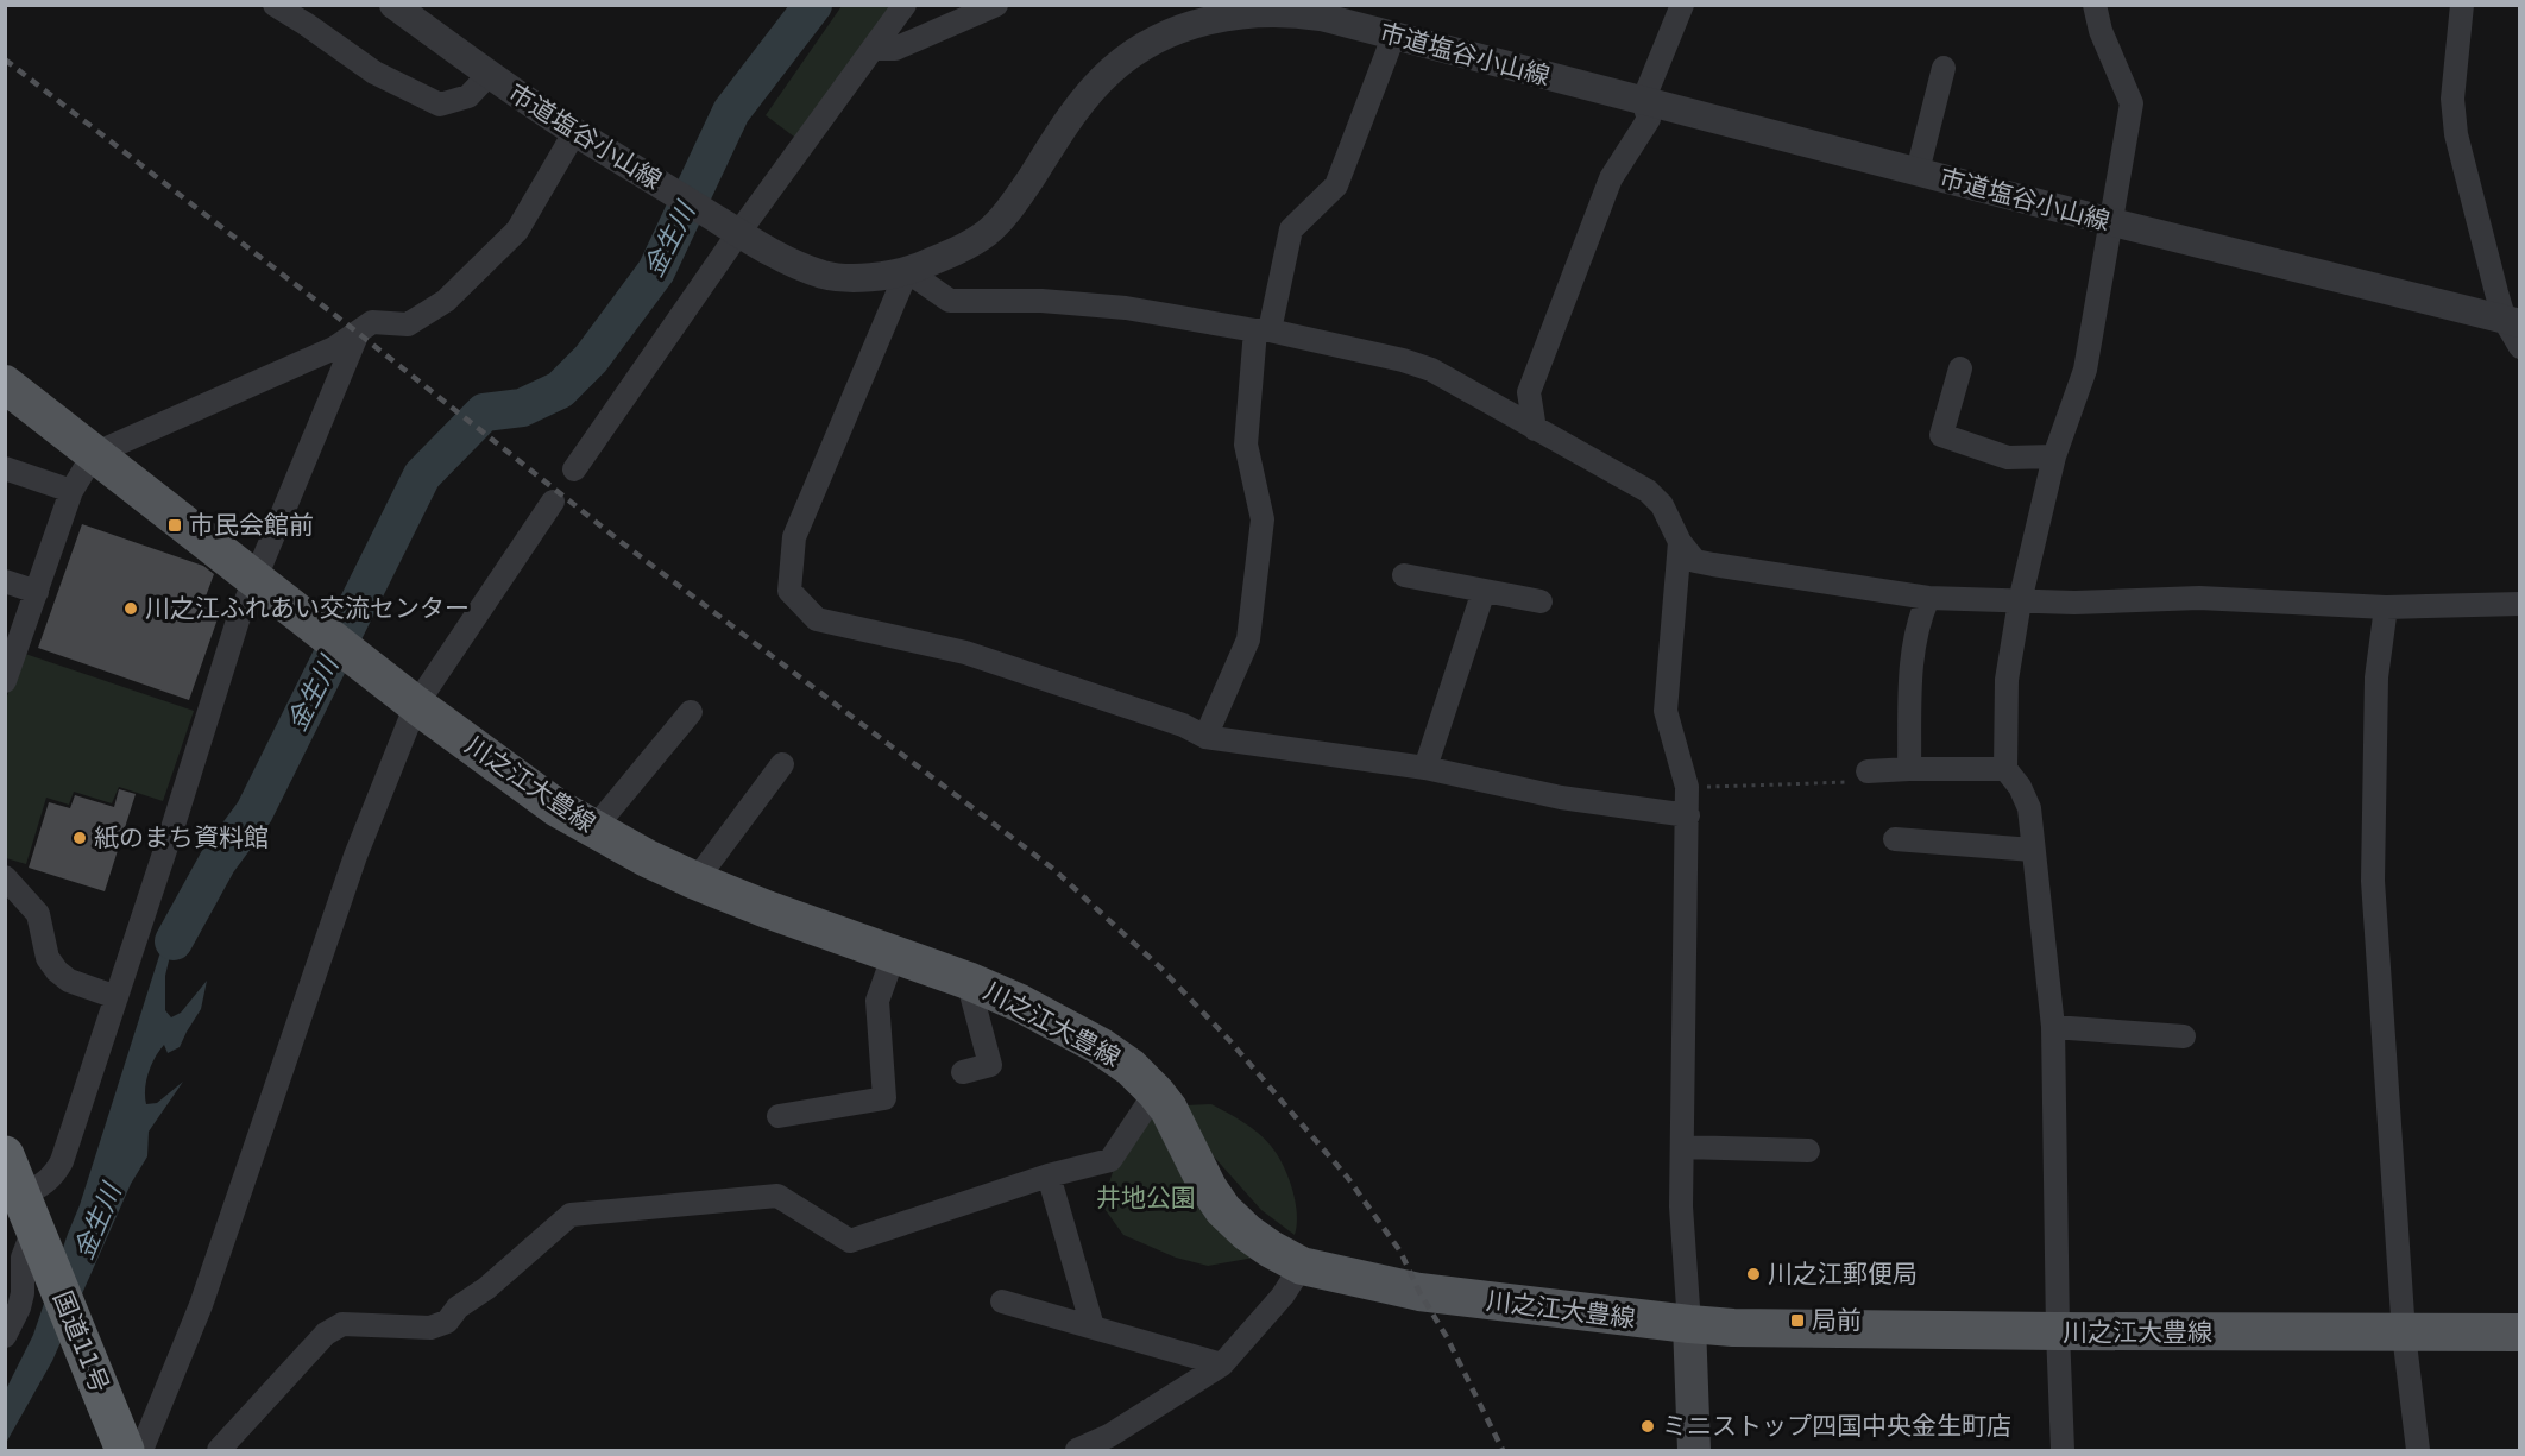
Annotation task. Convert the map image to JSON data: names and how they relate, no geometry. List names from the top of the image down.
{
  "streets": {
    "highway": ["国道11号"],
    "main road": ["川之江大豊線"],
    "street": ["市道塩谷小山線"]
  },
  "water": ["金生川"],
  "parks": ["井地公園"],
  "places": {
    "transit": ["市民会館前", "局前"],
    "other": [
      "川之江ふれあい交流センター",
      "紙のまち資料館",
      "川之江郵便局",
      "ミニストップ四国中央金生町店"
    ]
  }
}
